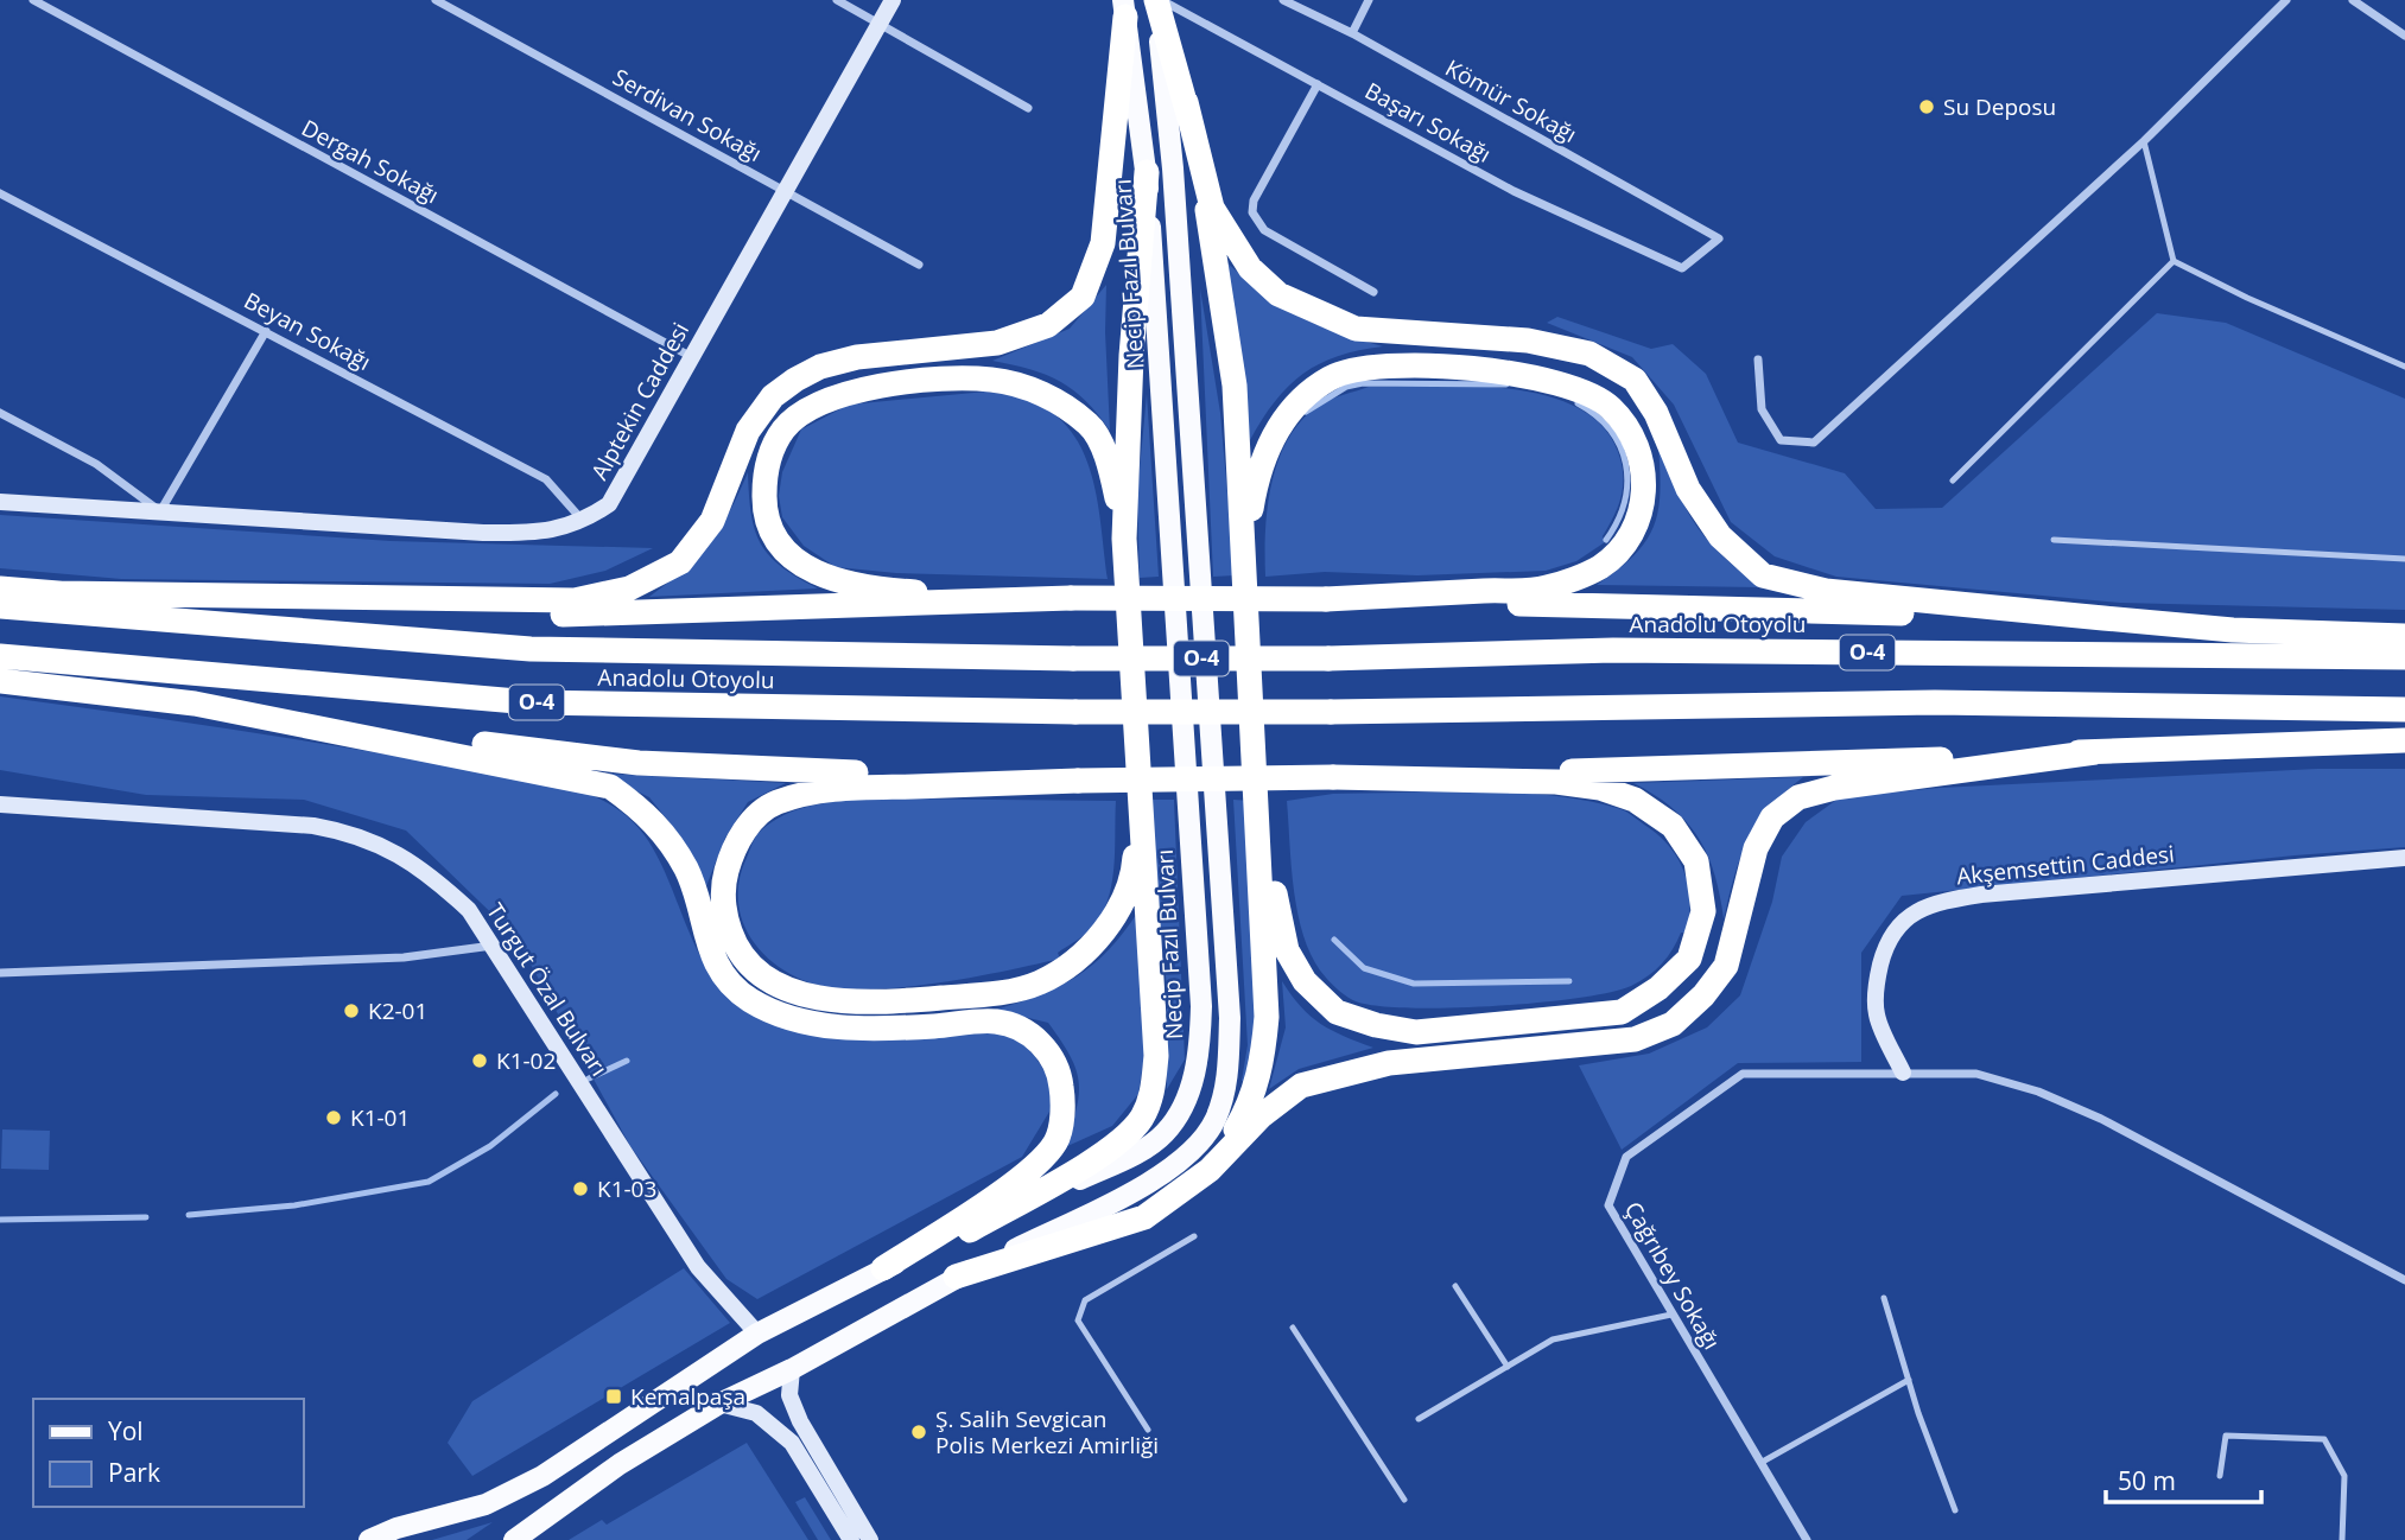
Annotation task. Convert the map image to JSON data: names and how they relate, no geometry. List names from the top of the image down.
{
  "streets": {
    "highway": ["Anadolu Otoyolu", "O-4"],
    "main road": [
      "Necip Fazıl Bulvarı",
      "Alptekin Caddesi",
      "Akşemsettin Caddesi",
      "Turgut Özal Bulvarı"
    ],
    "street": [
      "Kömür Sokağı",
      "Serdivan Sokağı",
      "Başarı Sokağı",
      "Dergah Sokağı",
      "Beyan Sokağı",
      "Çağrıbey Sokağı"
    ]
  },
  "crossings": [
    ["Kömür Sokağı", "Başarı Sokağı"],
    ["Serdivan Sokağı", "Alptekin Caddesi"],
    ["Dergah Sokağı", "Alptekin Caddesi"],
    ["Necip Fazıl Bulvarı", "Turgut Özal Bulvarı"],
    ["Beyan Sokağı", "Alptekin Caddesi"],
    ["Akşemsettin Caddesi", "Çağrıbey Sokağı"]
  ],
  "places": {
    "other": [
      "Su Deposu",
      "K2-01",
      "K1-02",
      "K1-01",
      "K1-03",
      "Ş. Salih Sevgican Polis Merkezi Amirliği"
    ],
    "transit": ["Kemalpaşa"]
  },
  "legend": ["Yol", "Park"],
  "scale_bar": "50 m"
}
